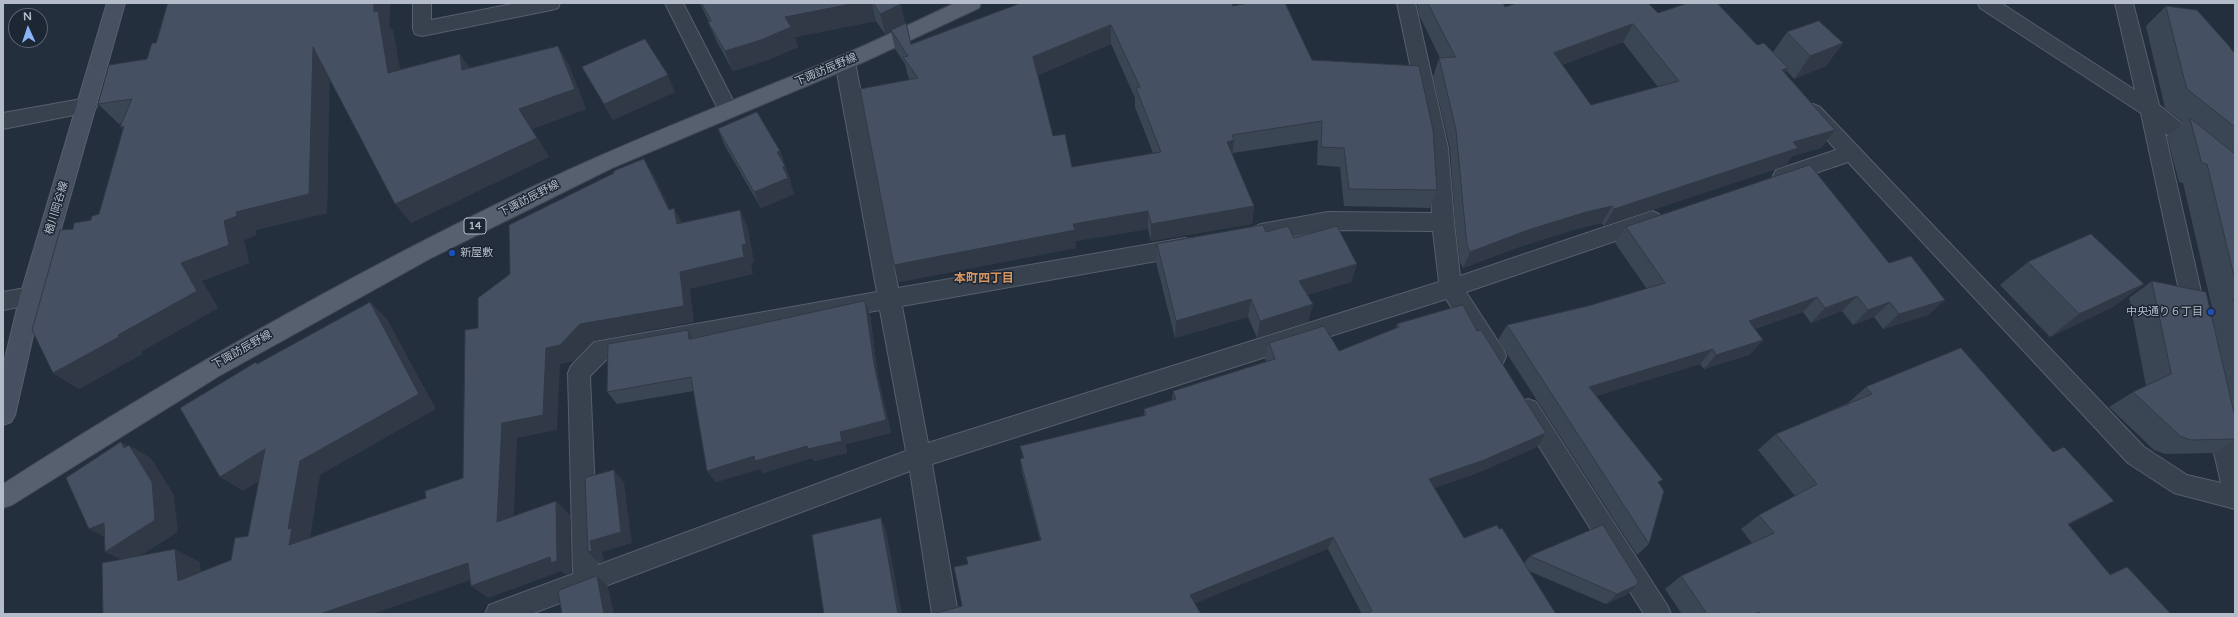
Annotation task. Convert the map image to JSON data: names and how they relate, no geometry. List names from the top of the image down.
{
  "streets": {
    "main road": ["下諏訪辰野線", "楢川岡谷線", "14"]
  },
  "districts": ["本町四丁目"],
  "places": ["新屋敷", "中央通り６丁目"],
  "north": "top"
}
